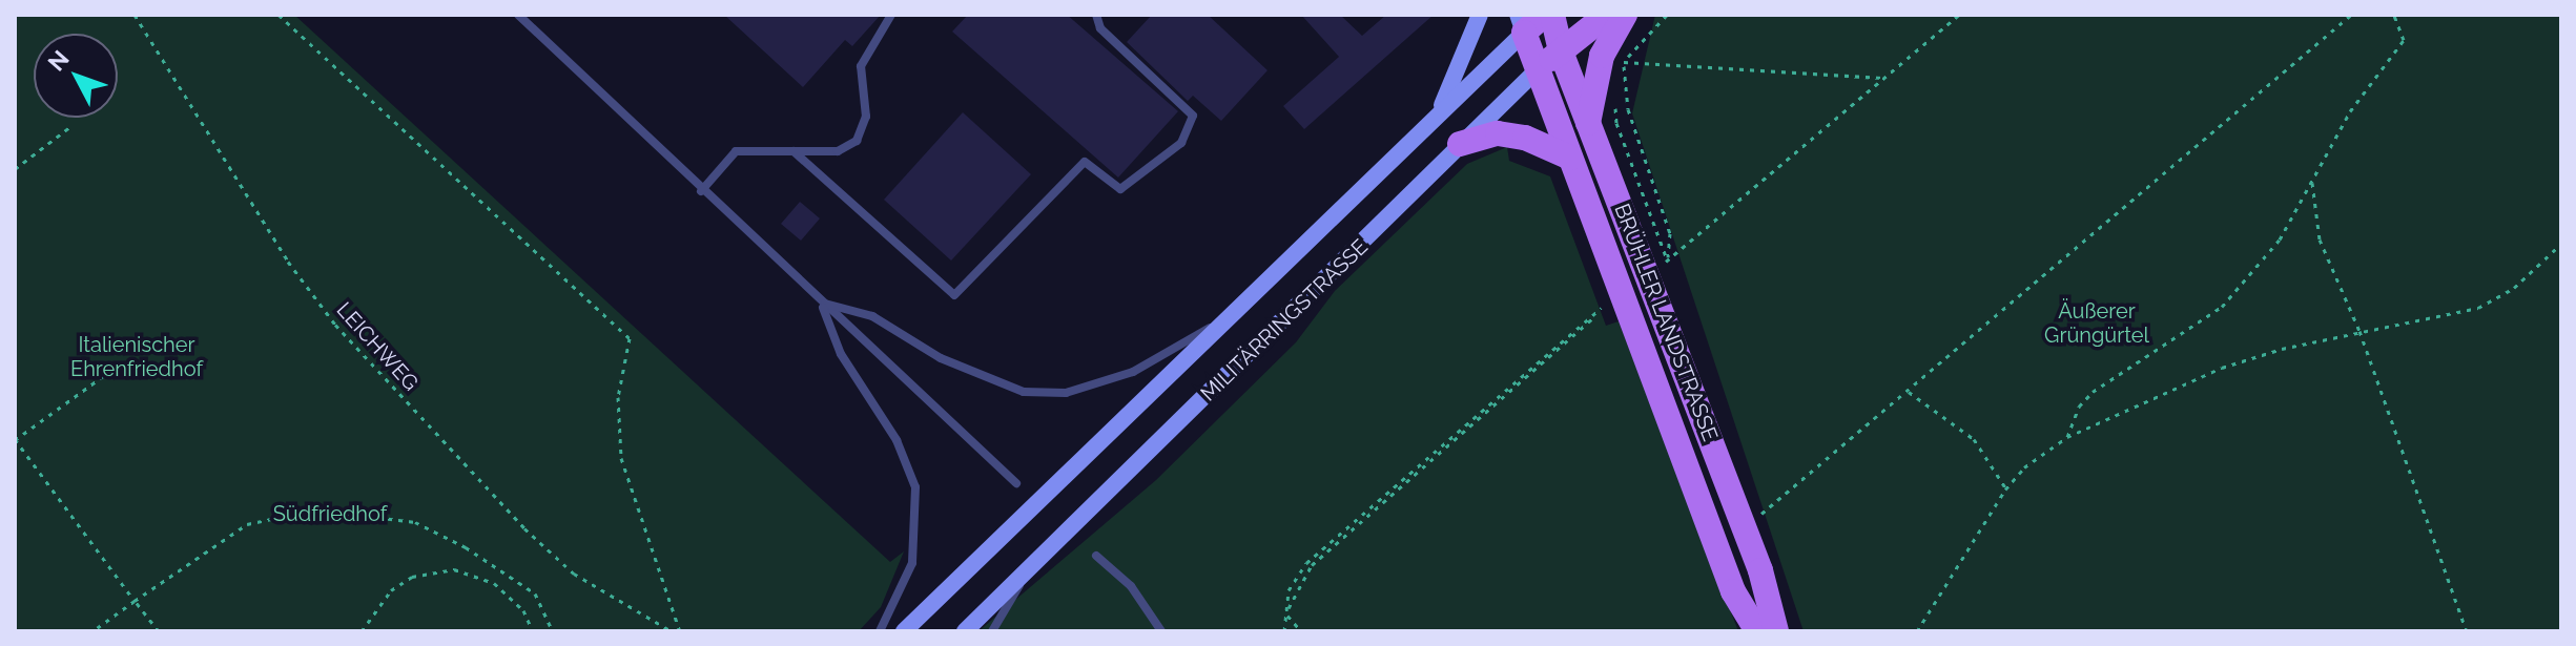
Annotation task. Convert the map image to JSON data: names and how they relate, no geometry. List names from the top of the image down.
{
  "streets": {
    "main road": ["MILITÄRRINGSTRASSE", "BRÜHLER LANDSTRASSE"],
    "path": ["LEICHWEG"]
  },
  "crossings": [
    ["MILITÄRRINGSTRASSE", "BRÜHLER LANDSTRASSE"]
  ],
  "parks": ["Äußerer Grüngürtel", "Italienischer Ehrenfriedhof", "Südfriedhof"],
  "north": "top left"
}
